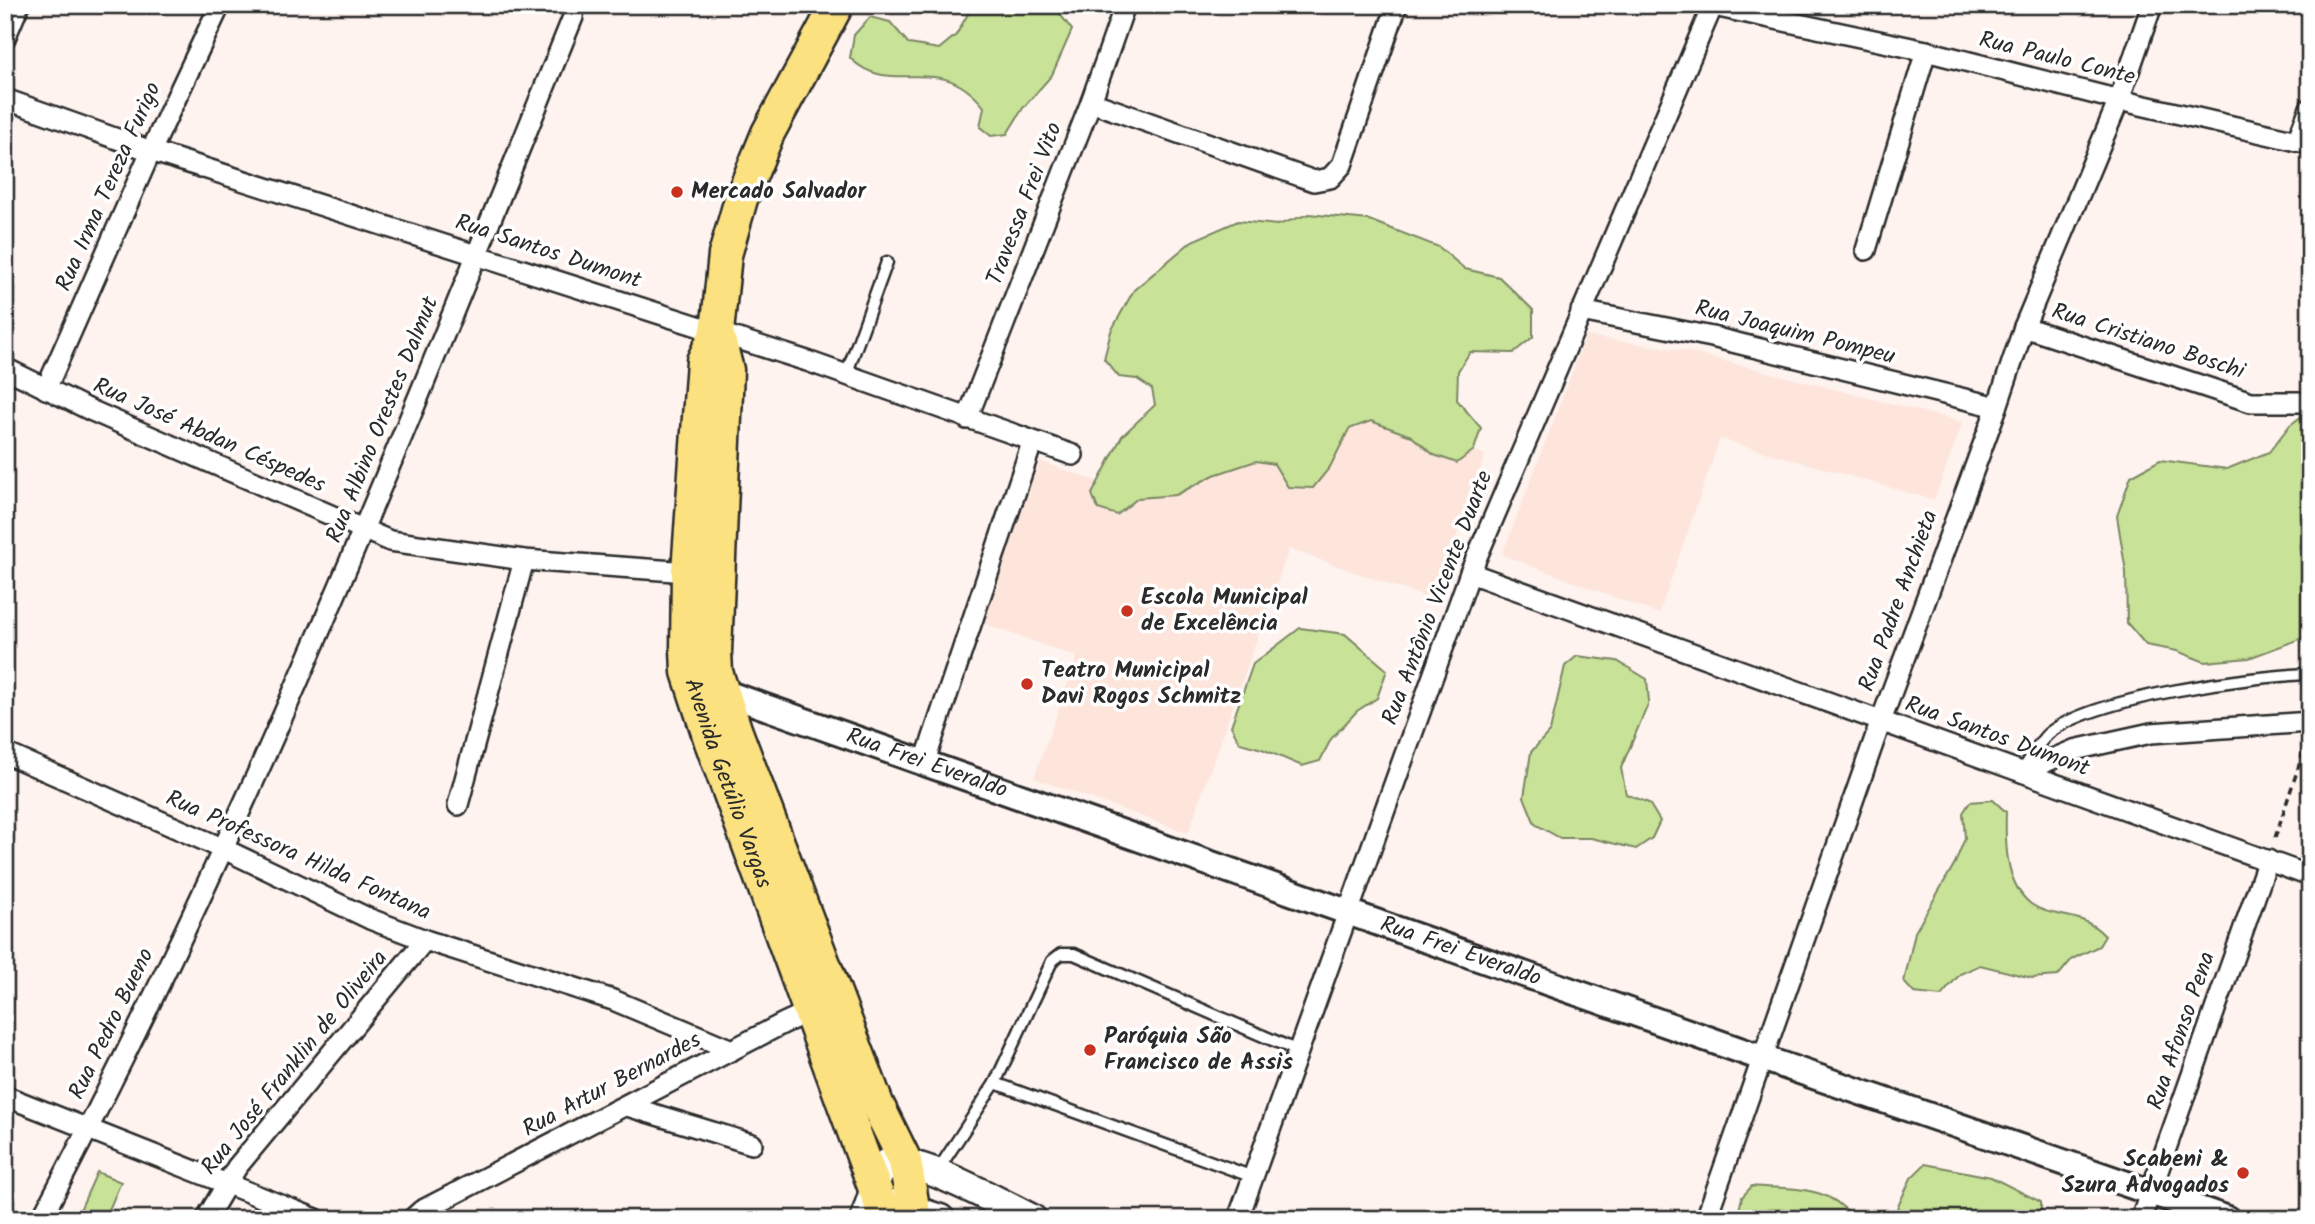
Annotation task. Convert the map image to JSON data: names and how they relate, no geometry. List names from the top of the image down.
{
  "streets": {
    "main road": ["Avenida Getúlio Vargas"],
    "street": [
      "Rua Paulo Conte",
      "Rua Irma Tereza Furigo",
      "Travessa Frei Vito",
      "Rua Santos Dumont",
      "Rua Joaquim Pompeu",
      "Rua Cristiano Boschi",
      "Rua Albino Orestes Dalmut",
      "Rua José Abdan Céspedes",
      "Rua Antônio Vicente Duarte",
      "Rua Padre Anchieta",
      "Rua Frei Everaldo",
      "Rua Professora Hilda Fontana",
      "Rua Pedro Bueno",
      "Rua Afonso Pena",
      "Rua José Franklin de Oliveira",
      "Rua Artur Bernardes"
    ]
  },
  "crossings": [
    ["Rua Paulo Conte", "Rua Antônio Vicente Duarte"],
    ["Rua Paulo Conte", "Rua Padre Anchieta"],
    ["Rua Irma Tereza Furigo", "Rua Santos Dumont"],
    ["Rua Irma Tereza Furigo", "Rua José Abdan Céspedes"],
    ["Travessa Frei Vito", "Rua Santos Dumont"],
    ["Rua Santos Dumont", "Rua Albino Orestes Dalmut"],
    ["Rua Santos Dumont", "Rua Antônio Vicente Duarte"],
    ["Rua Santos Dumont", "Rua Padre Anchieta"],
    ["Rua Santos Dumont", "Avenida Getúlio Vargas"],
    ["Rua Santos Dumont", "Rua Afonso Pena"],
    ["Rua Joaquim Pompeu", "Rua Antônio Vicente Duarte"],
    ["Rua Joaquim Pompeu", "Rua Padre Anchieta"],
    ["Rua Cristiano Boschi", "Rua Padre Anchieta"],
    ["Rua Albino Orestes Dalmut", "Rua José Abdan Céspedes"],
    ["Rua Albino Orestes Dalmut", "Rua Professora Hilda Fontana"],
    ["Rua Albino Orestes Dalmut", "Rua Pedro Bueno"],
    ["Rua José Abdan Céspedes", "Avenida Getúlio Vargas"],
    ["Rua Antônio Vicente Duarte", "Rua Frei Everaldo"],
    ["Rua Padre Anchieta", "Rua Frei Everaldo"],
    ["Rua Frei Everaldo", "Avenida Getúlio Vargas"],
    ["Rua Frei Everaldo", "Rua Afonso Pena"],
    ["Avenida Getúlio Vargas", "Rua Artur Bernardes"],
    ["Rua Professora Hilda Fontana", "Rua Pedro Bueno"],
    ["Rua Professora Hilda Fontana", "Rua José Franklin de Oliveira"],
    ["Rua Professora Hilda Fontana", "Rua Artur Bernardes"]
  ],
  "places": [
    "Mercado Salvador",
    "Escola Municipal de Excelência",
    "Teatro Municipal Davi Rogos Schmitz",
    "Paróquia São Francisco de Assis",
    "Scabeni & Szura Advogados"
  ]
}
